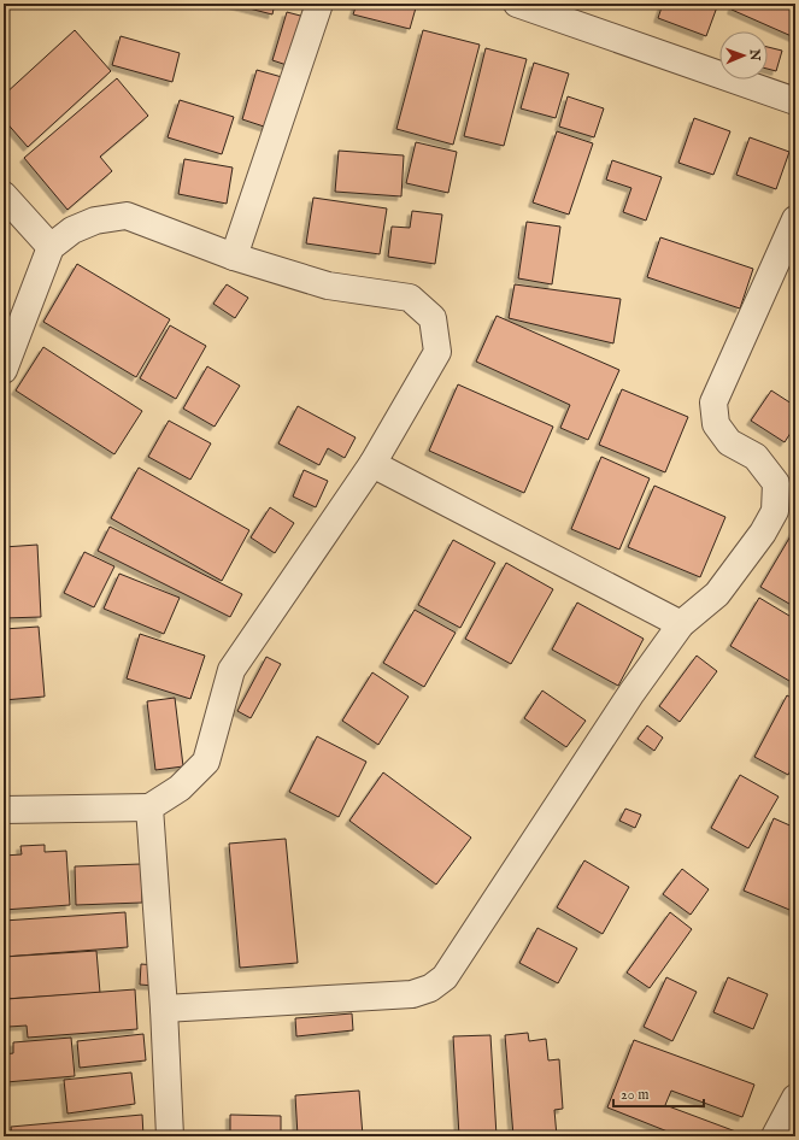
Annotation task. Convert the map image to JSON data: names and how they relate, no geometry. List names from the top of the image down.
{
  "scale_bar": "20 m",
  "north": "right"
}
